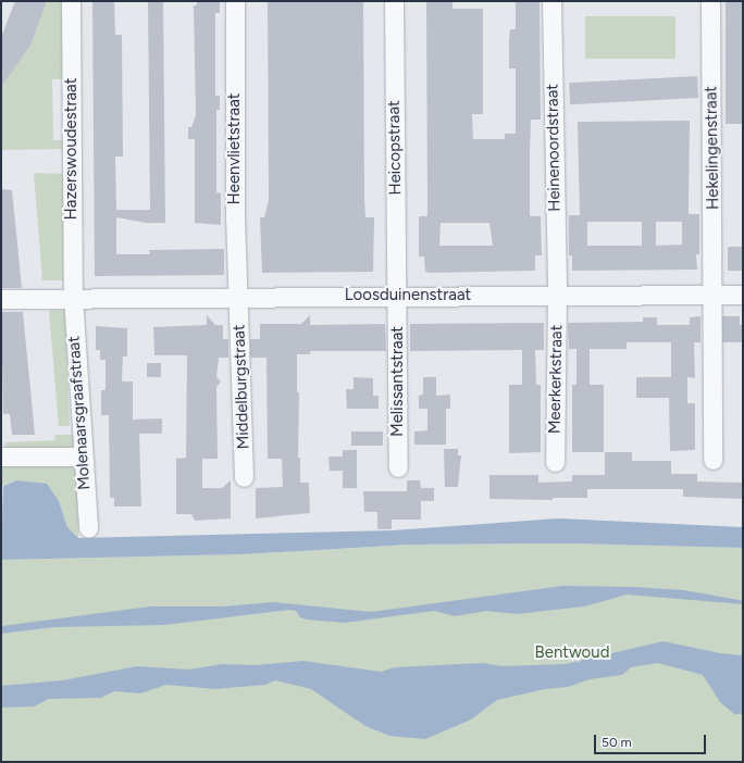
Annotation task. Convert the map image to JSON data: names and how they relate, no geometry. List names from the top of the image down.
{
  "streets": {
    "street": [
      "Heicopstraat",
      "Heinenoordstraat",
      "Hekelingenstraat",
      "Hazerswoudestraat",
      "Heenvlietstraat",
      "Loosduinenstraat",
      "Meerkerkstraat",
      "Melissantstraat",
      "Middelburgstraat",
      "Molenaarsgraafstraat"
    ]
  },
  "crossings": [
    ["Heicopstraat", "Loosduinenstraat"],
    ["Heicopstraat", "Melissantstraat"],
    ["Heinenoordstraat", "Loosduinenstraat"],
    ["Heinenoordstraat", "Meerkerkstraat"],
    ["Hekelingenstraat", "Loosduinenstraat"],
    ["Hazerswoudestraat", "Loosduinenstraat"],
    ["Hazerswoudestraat", "Molenaarsgraafstraat"],
    ["Heenvlietstraat", "Loosduinenstraat"],
    ["Heenvlietstraat", "Middelburgstraat"],
    ["Loosduinenstraat", "Meerkerkstraat"],
    ["Loosduinenstraat", "Melissantstraat"],
    ["Loosduinenstraat", "Middelburgstraat"],
    ["Loosduinenstraat", "Molenaarsgraafstraat"]
  ],
  "parks": ["Bentwoud"],
  "scale_bar": "50 m"
}
